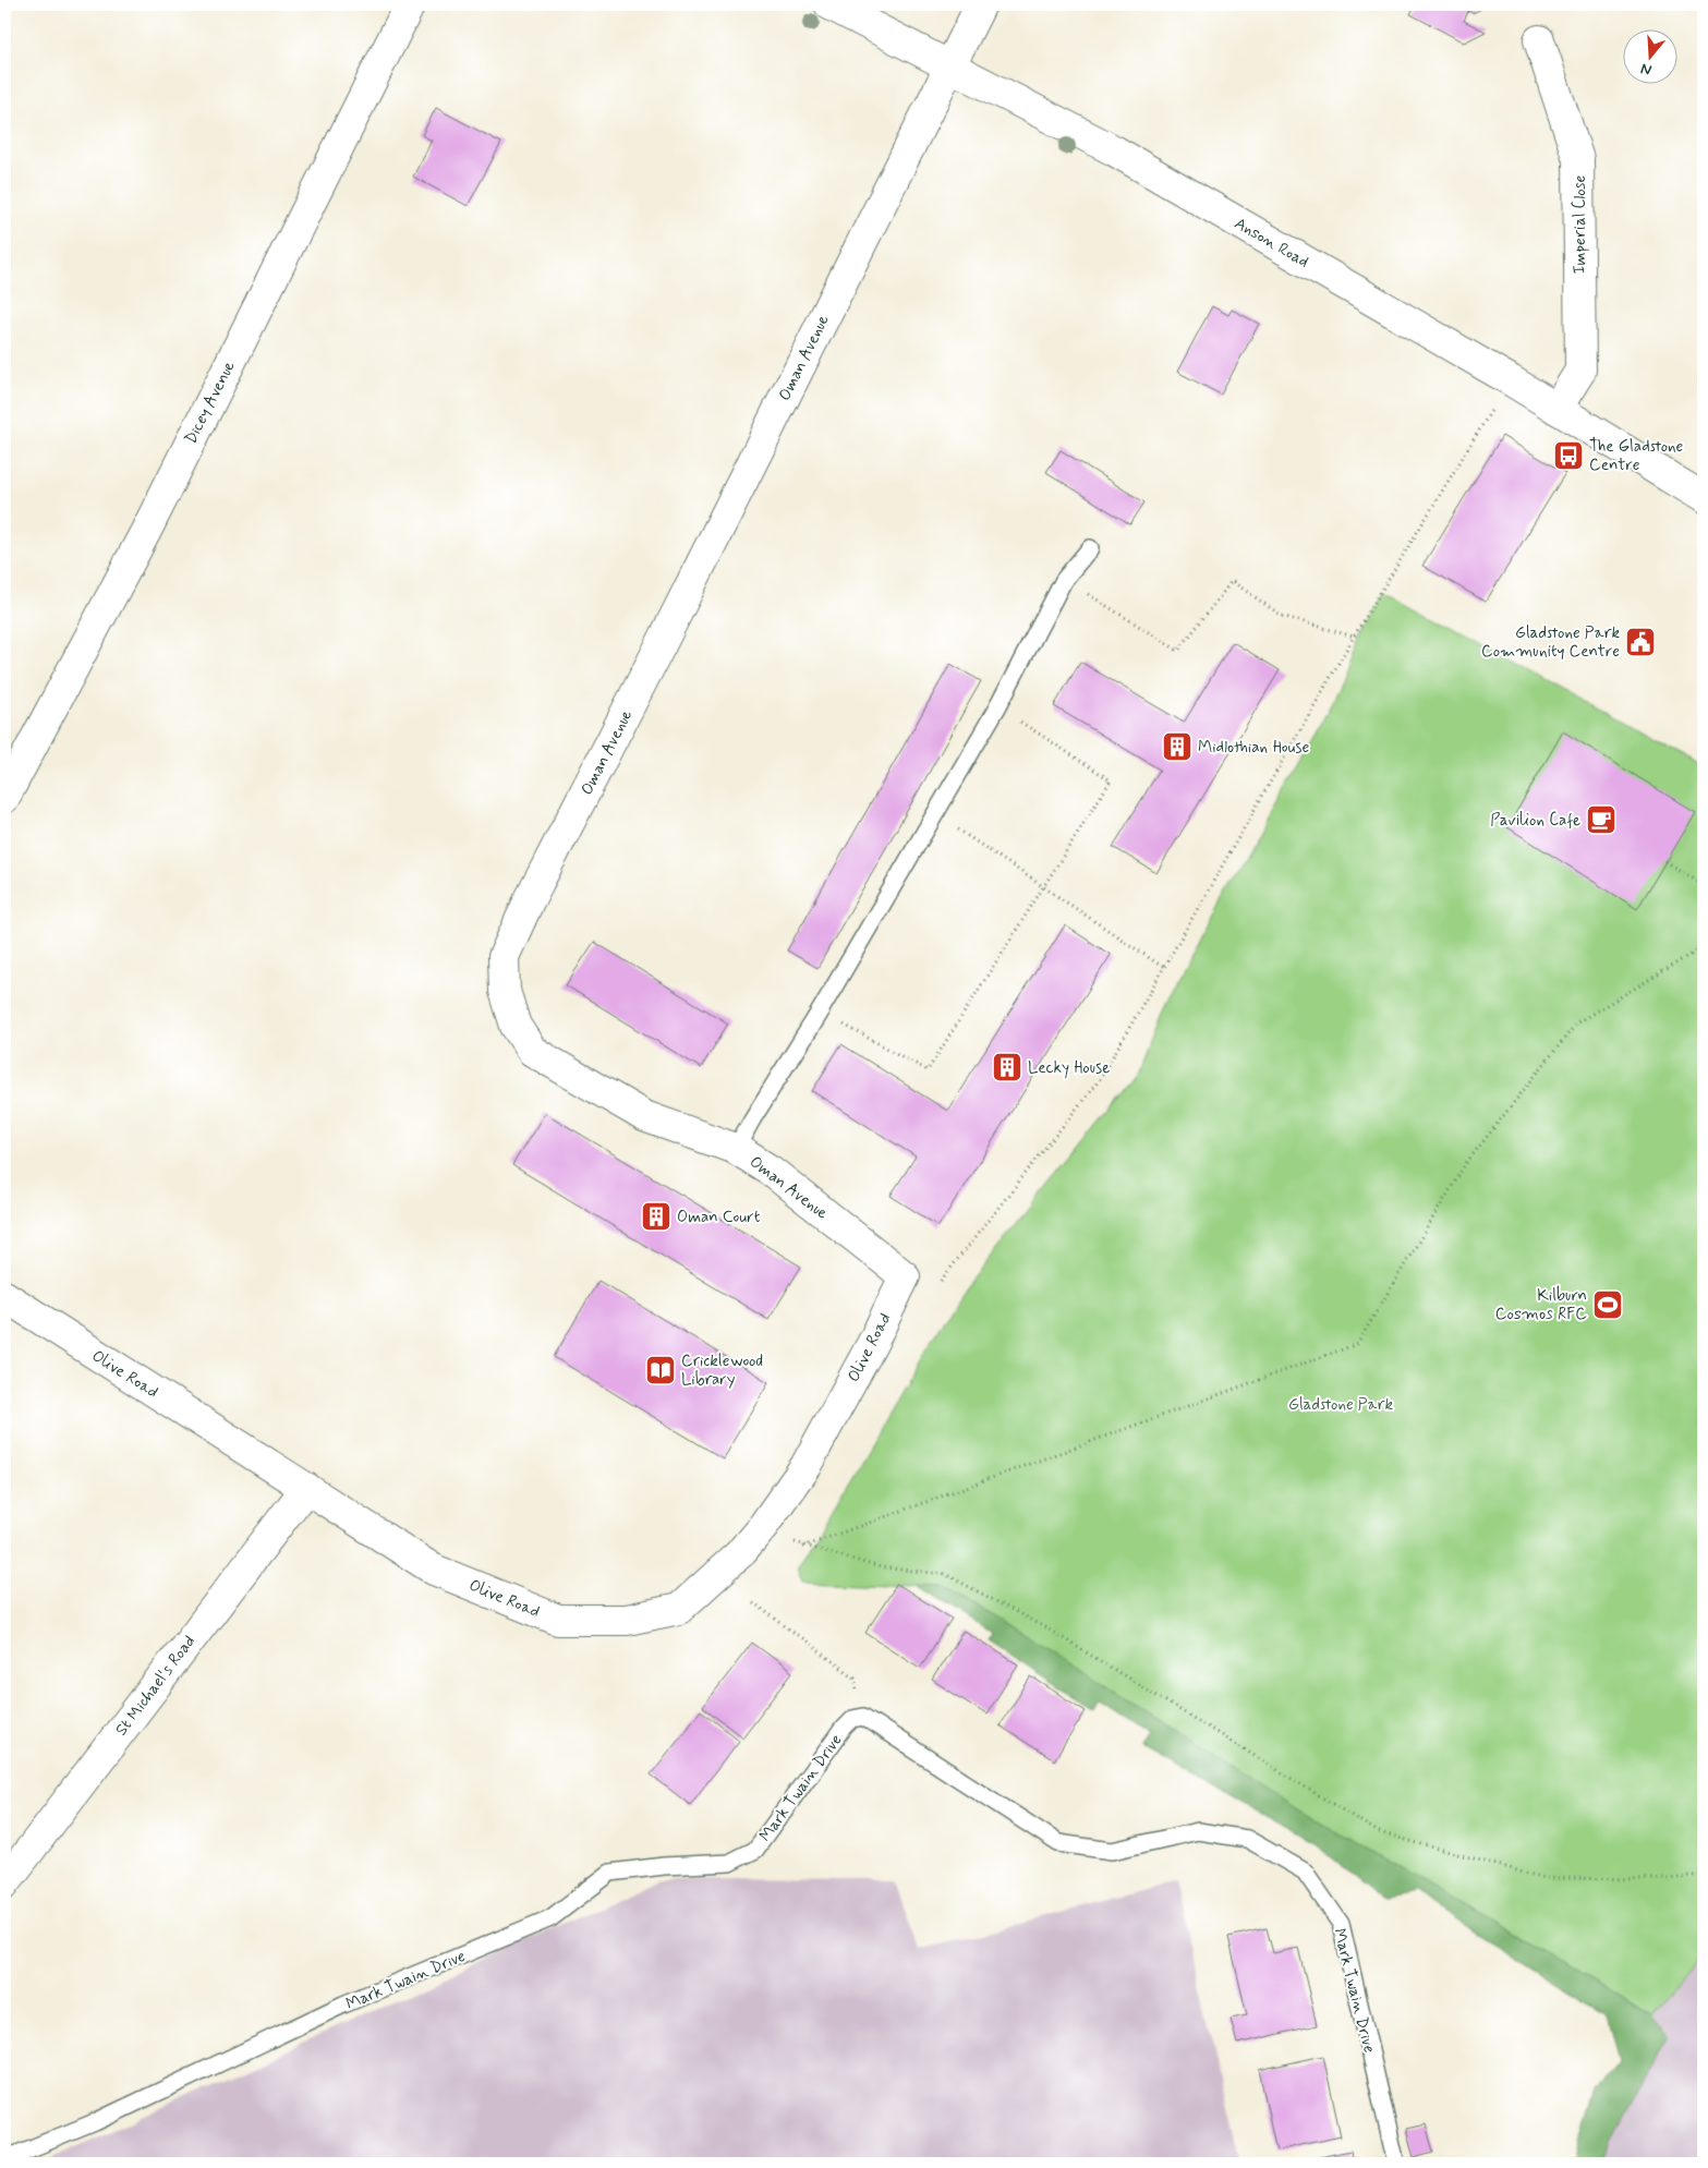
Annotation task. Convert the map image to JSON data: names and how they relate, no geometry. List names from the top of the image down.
{
  "streets": {
    "street": [
      "Imperial Close",
      "Anson Road",
      "Oman Avenue",
      "Dicey Avenue",
      "Olive Road",
      "St Michael's Road"
    ],
    "lane": ["Mark Twain Drive"]
  },
  "crossings": [
    ["Imperial Close", "Anson Road"],
    ["Anson Road", "Oman Avenue"],
    ["Oman Avenue", "Olive Road"],
    ["Olive Road", "St Michael's Road"]
  ],
  "parks": ["Gladstone Park"],
  "places": {
    "bus stop": ["The Gladstone Centre"],
    "public building": ["Gladstone Park Community Centre"],
    "building": ["Midlothian House", "Lecky House", "Oman Court"],
    "cafe": ["Pavilion Cafe"],
    "sports": ["Kilburn Cosmos RFC"],
    "library": ["Cricklewood Library"]
  },
  "north": "bottom"
}
